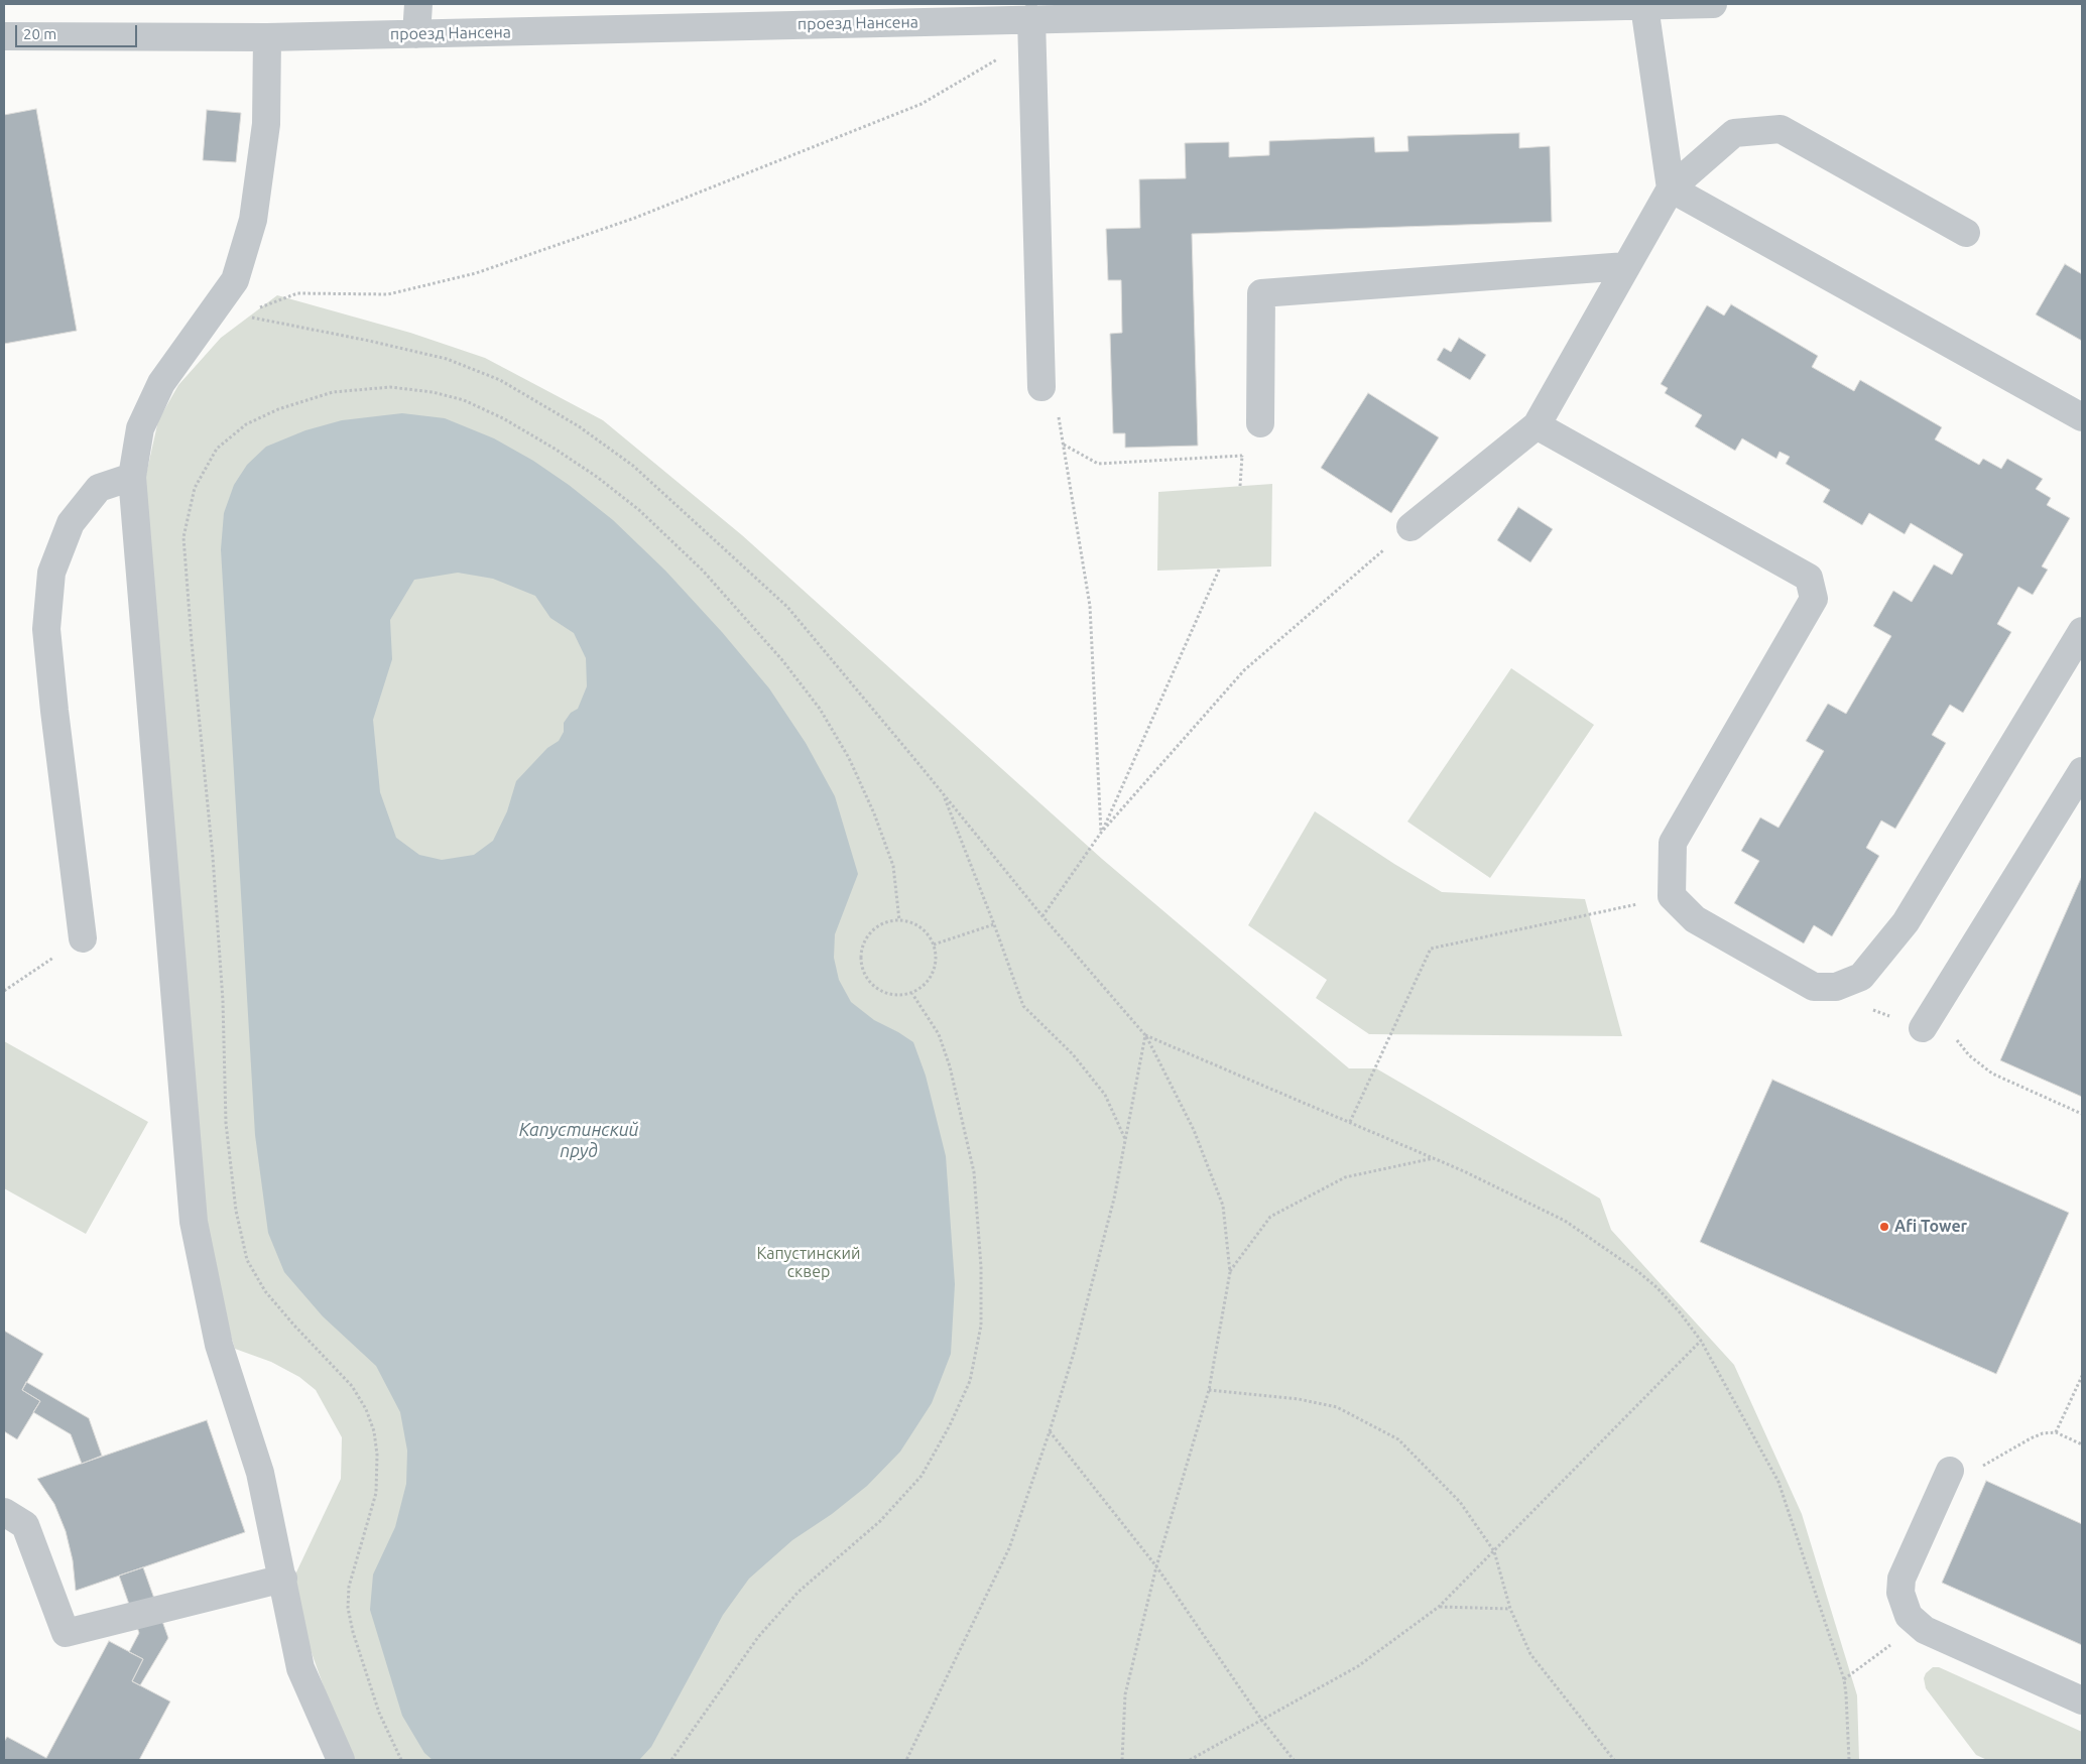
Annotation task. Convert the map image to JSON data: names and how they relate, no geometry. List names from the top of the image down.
{
  "streets": {
    "street": ["проезд Нансена"]
  },
  "water": ["Капустинский пруд"],
  "parks": ["Капустинский сквер"],
  "places": ["Afi Tower"],
  "scale_bar": "20 m"
}
